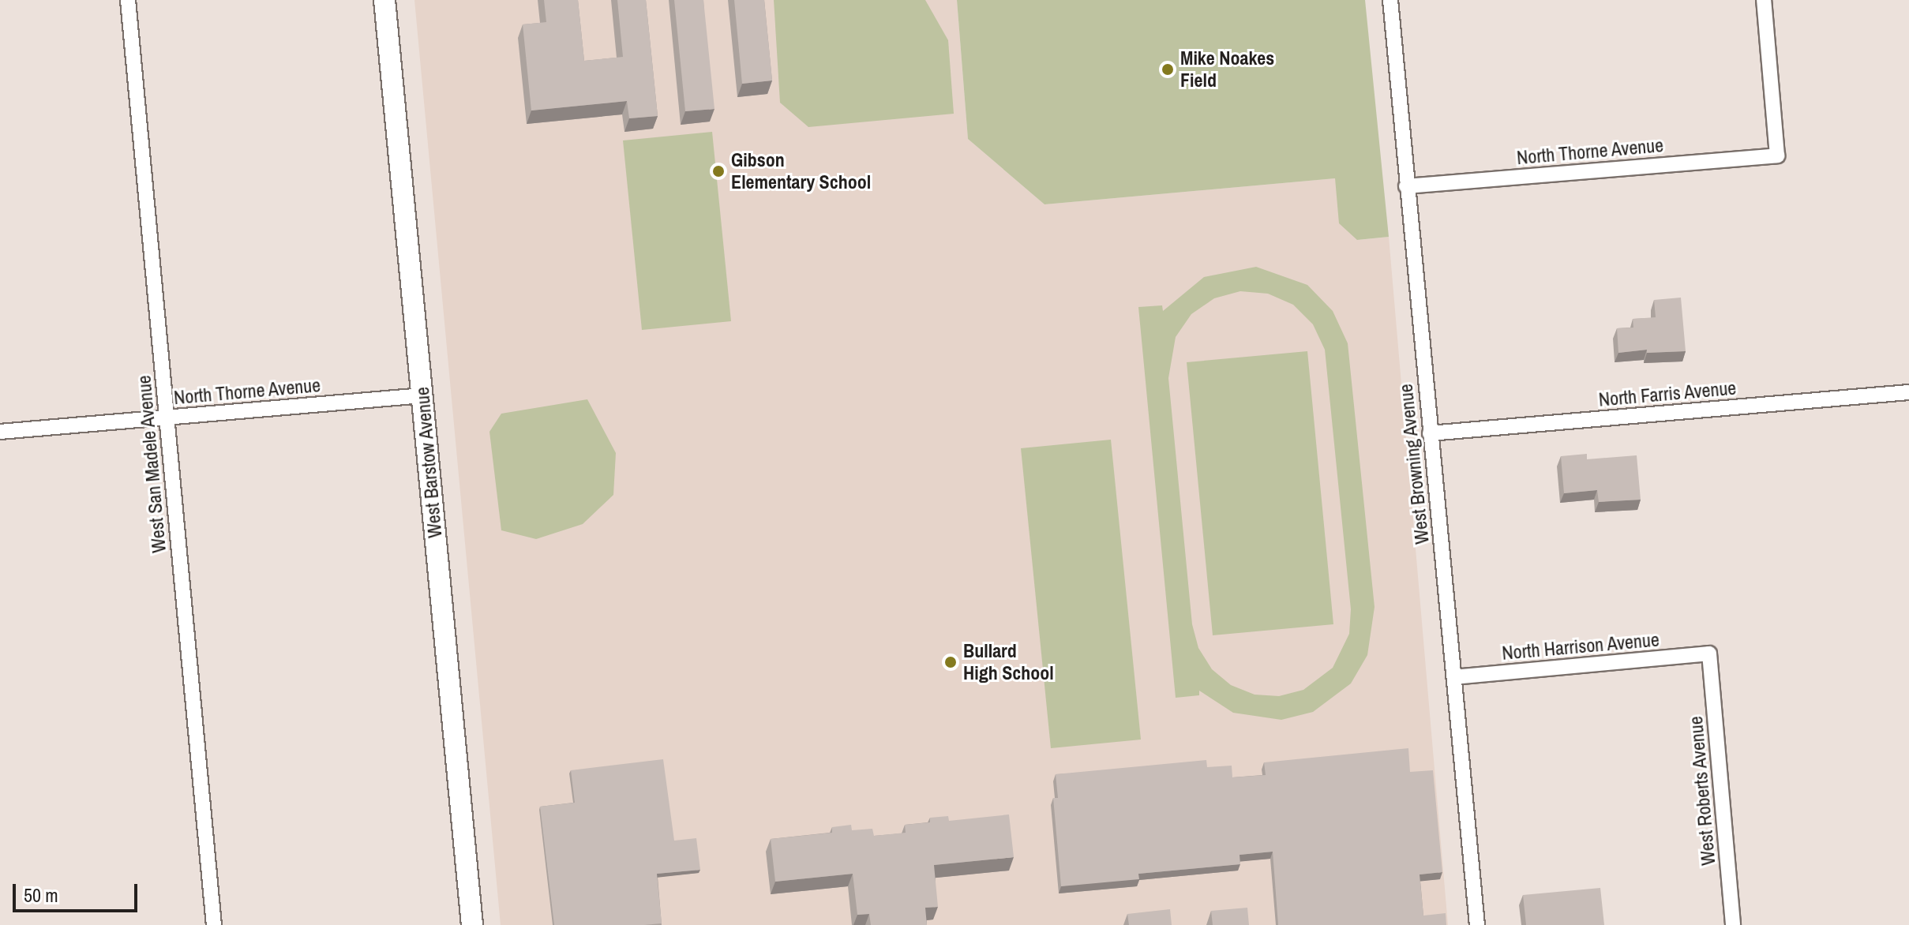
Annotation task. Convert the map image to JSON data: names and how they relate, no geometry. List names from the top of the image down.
{
  "streets": {
    "street": [
      "North Thorne Avenue",
      "North Farris Avenue",
      "West Barstow Avenue",
      "West San Madele Avenue",
      "West Browning Avenue",
      "North Harrison Avenue",
      "West Roberts Avenue"
    ]
  },
  "crossings": [
    ["North Thorne Avenue", "West Barstow Avenue"],
    ["North Thorne Avenue", "West San Madele Avenue"],
    ["North Thorne Avenue", "West Browning Avenue"],
    ["North Farris Avenue", "West Browning Avenue"],
    ["West Browning Avenue", "North Harrison Avenue"],
    ["North Harrison Avenue", "West Roberts Avenue"]
  ],
  "places": ["Mike Noakes Field", "Gibson Elementary School", "Bullard High School"],
  "scale_bar": "50 m"
}
